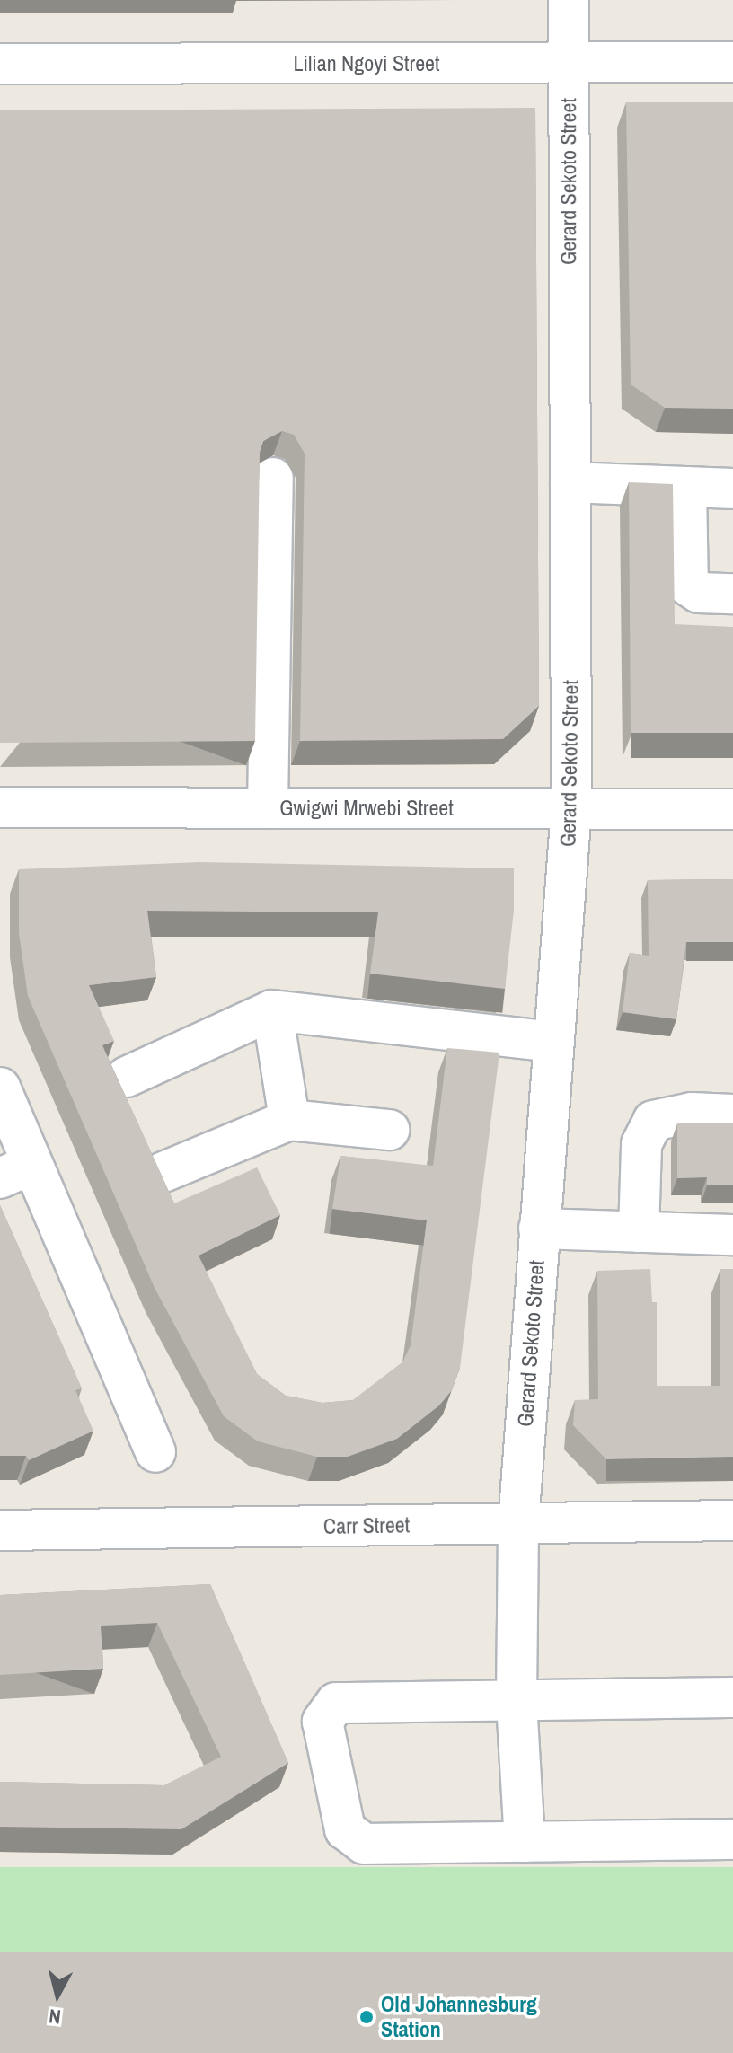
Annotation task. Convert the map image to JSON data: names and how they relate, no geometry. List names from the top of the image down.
{
  "streets": {
    "street": [
      "Lilian Ngoyi Street",
      "Gerard Sekoto Street",
      "Gwigwi Mrwebi Street",
      "Carr Street"
    ]
  },
  "crossings": [
    ["Lilian Ngoyi Street", "Gerard Sekoto Street"],
    ["Gerard Sekoto Street", "Gwigwi Mrwebi Street"],
    ["Gerard Sekoto Street", "Carr Street"]
  ],
  "places": ["Old Johannesburg Station"],
  "north": "bottom"
}
